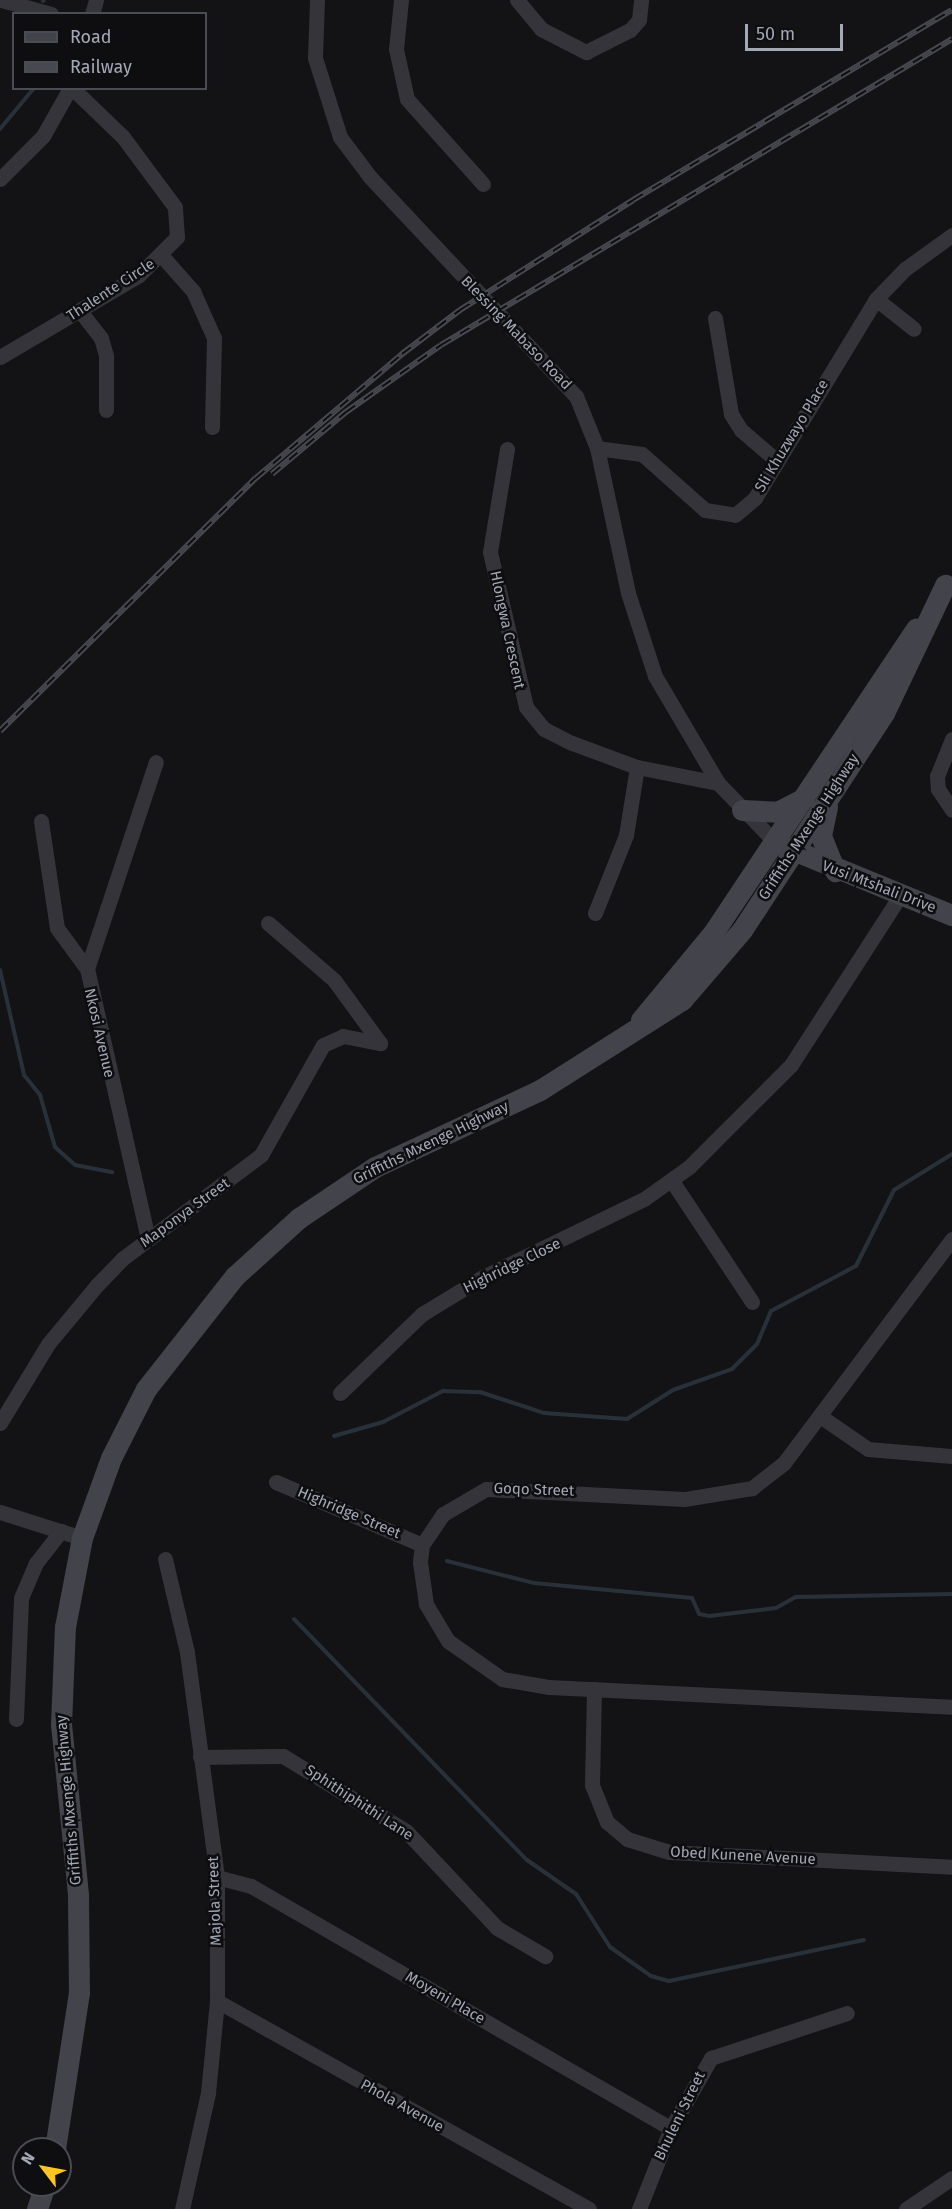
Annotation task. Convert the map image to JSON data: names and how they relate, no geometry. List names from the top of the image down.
{
  "streets": {
    "street": [
      "Thalente Circle",
      "Blessing Mabaso Road",
      "Sli Khuzwayo Place",
      "Hlongwa Crescent",
      "Griffiths Mxenge Highway",
      "Vusi Mtshali Drive",
      "Nkosi Avenue",
      "Maponya Street",
      "Highridge Close",
      "Goqo Street",
      "Highridge Street",
      "Sphithiphithi Lane",
      "Obed Kunene Avenue",
      "Majola Street",
      "Moyeni Place",
      "Phola Avenue",
      "Bhuleni Street"
    ]
  },
  "crossings": [
    ["Blessing Mabaso Road", "Sli Khuzwayo Place"],
    ["Blessing Mabaso Road", "Hlongwa Crescent"],
    ["Blessing Mabaso Road", "Griffiths Mxenge Highway"],
    ["Blessing Mabaso Road", "Vusi Mtshali Drive"],
    ["Griffiths Mxenge Highway", "Vusi Mtshali Drive"],
    ["Vusi Mtshali Drive", "Highridge Close"],
    ["Nkosi Avenue", "Maponya Street"],
    ["Goqo Street", "Highridge Street"],
    ["Sphithiphithi Lane", "Majola Street"],
    ["Majola Street", "Moyeni Place"],
    ["Majola Street", "Phola Avenue"],
    ["Moyeni Place", "Bhuleni Street"]
  ],
  "legend": ["Road", "Railway"],
  "scale_bar": "50 m",
  "north": "top left"
}
